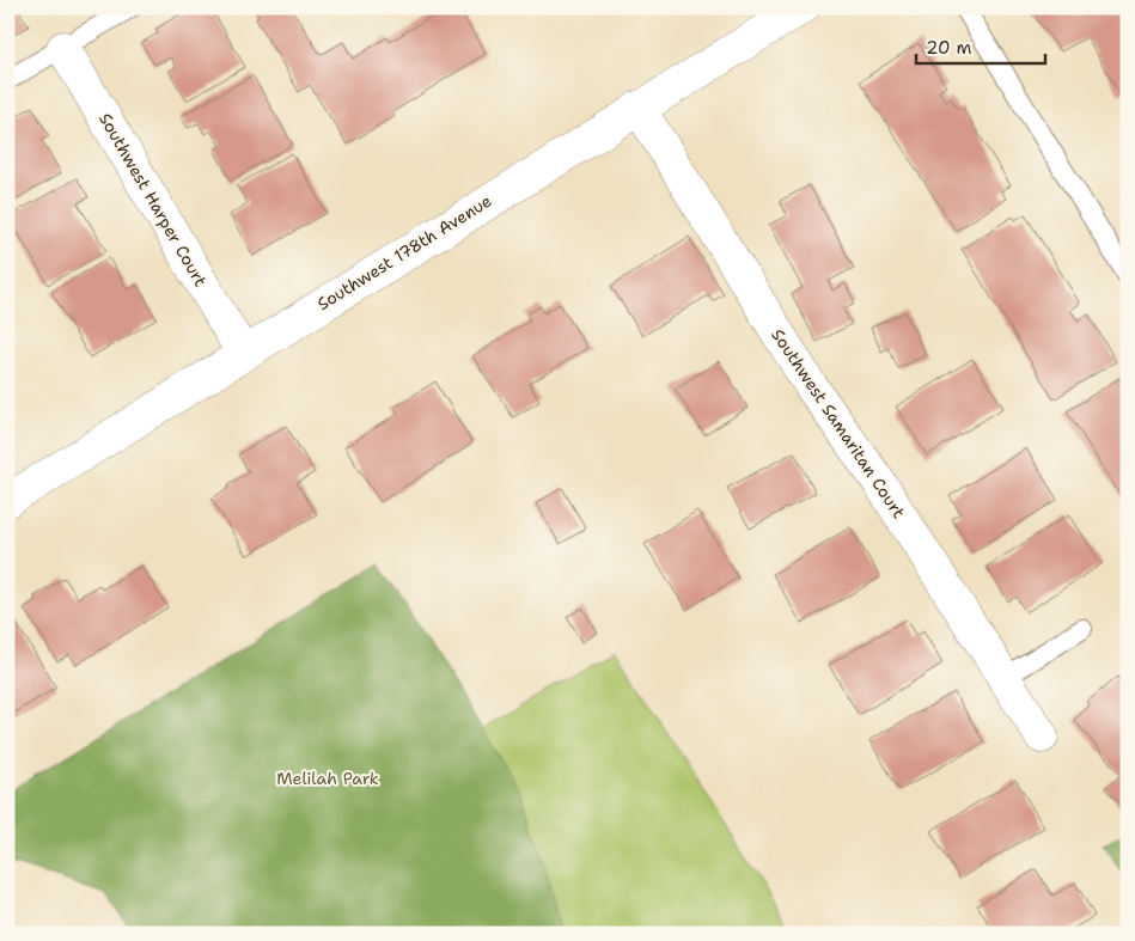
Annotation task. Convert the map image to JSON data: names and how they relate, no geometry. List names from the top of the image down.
{
  "streets": {
    "street": ["Southwest Harper Court", "Southwest 178th Avenue", "Southwest Samaritan Court"]
  },
  "crossings": [
    ["Southwest Harper Court", "Southwest 178th Avenue"],
    ["Southwest 178th Avenue", "Southwest Samaritan Court"]
  ],
  "parks": ["Melilah Park"],
  "scale_bar": "20 m"
}
